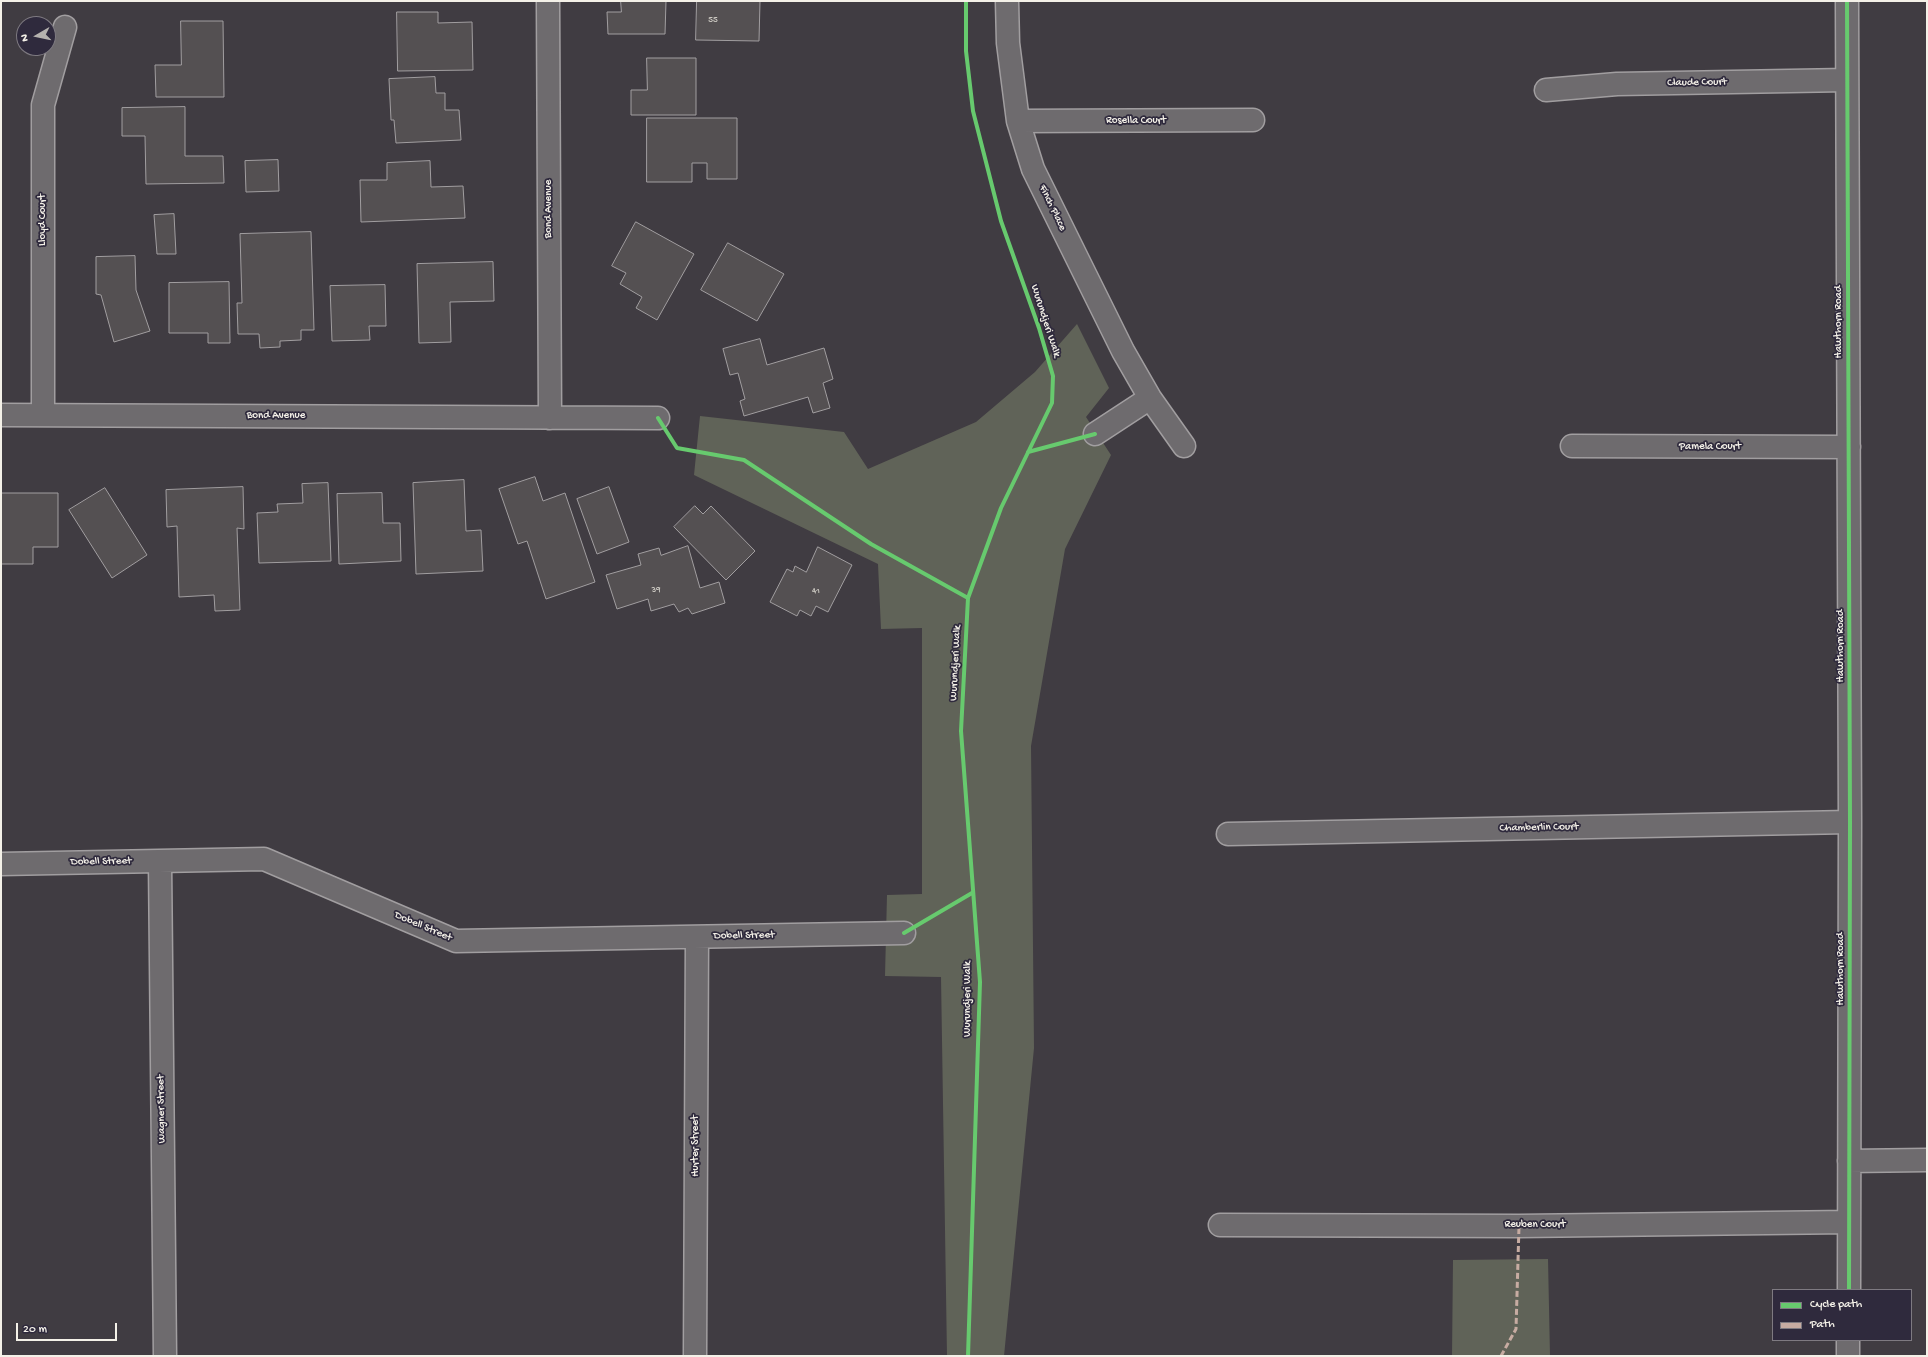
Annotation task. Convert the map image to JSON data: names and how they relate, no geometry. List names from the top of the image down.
{
  "streets": {
    "street": [
      "Claude Court",
      "Rosella Court",
      "Finch Place",
      "Bond Avenue",
      "Lloyd Court",
      "Hawthorn Road",
      "Pamela Court",
      "Chamberlin Court",
      "Dobell Street",
      "Wagner Street",
      "Hurter Street",
      "Reuben Court"
    ],
    "cycle path": ["Wurundjeri Walk"]
  },
  "crossings": [
    ["Claude Court", "Hawthorn Road"],
    ["Rosella Court", "Finch Place"],
    ["Bond Avenue", "Lloyd Court"],
    ["Hawthorn Road", "Pamela Court"],
    ["Hawthorn Road", "Chamberlin Court"],
    ["Hawthorn Road", "Reuben Court"],
    ["Dobell Street", "Wagner Street"],
    ["Dobell Street", "Hurter Street"]
  ],
  "house_numbers": ["55", "39", "41"],
  "legend": ["Cycle path", "Path"],
  "scale_bar": "20 m",
  "north": "left"
}
